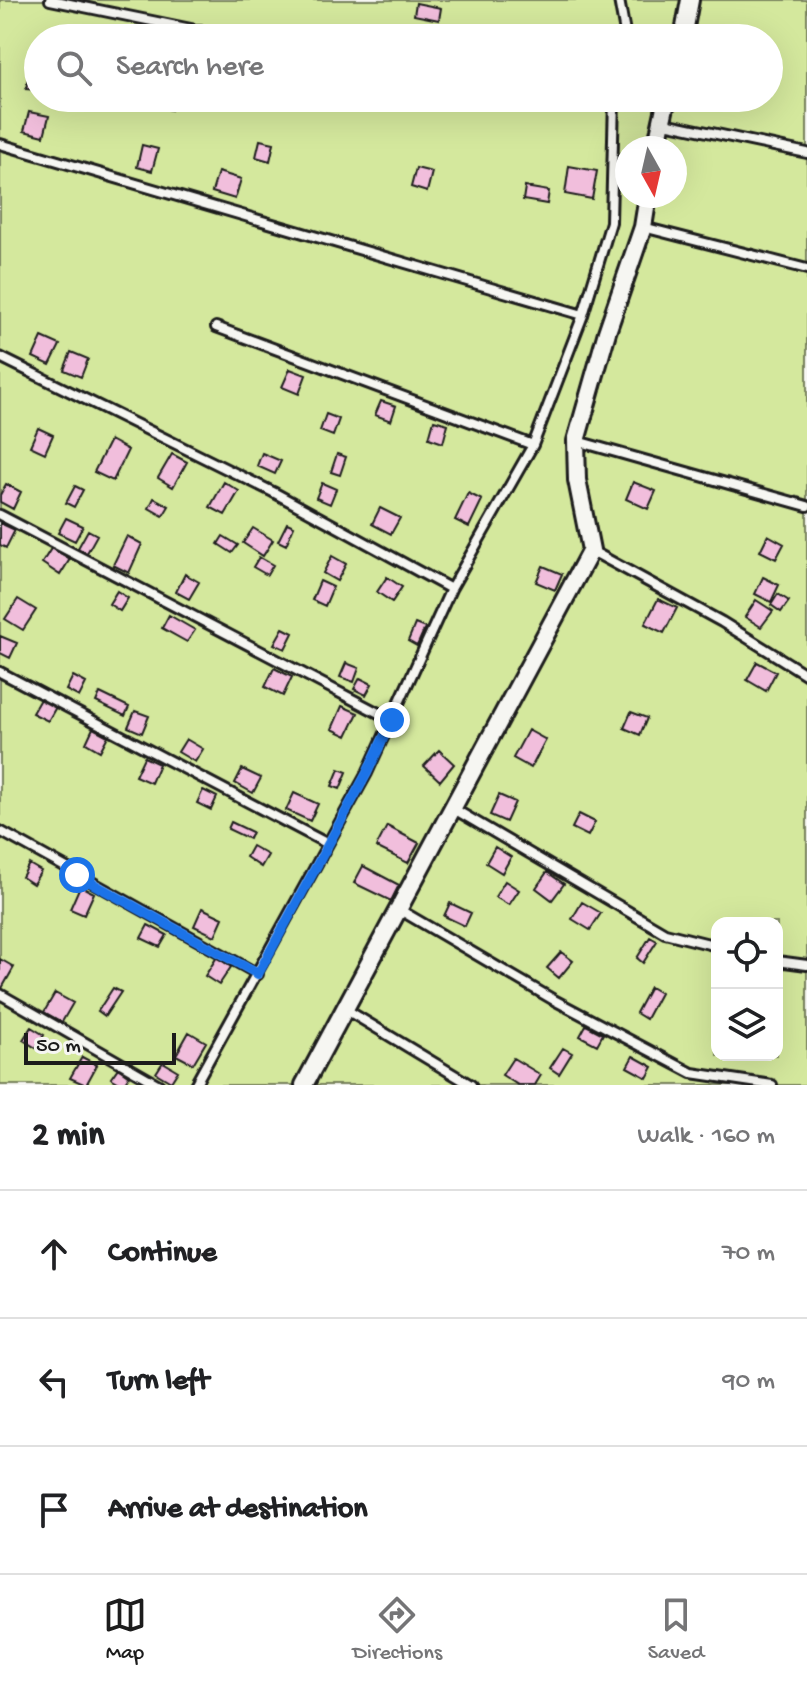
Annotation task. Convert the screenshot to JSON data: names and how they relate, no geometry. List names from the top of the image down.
{
  "scale_bar": "50 m",
  "north": "bottom",
  "page": {
    "search": "Search here",
    "scale": "50 m",
    "heading": ["2 min", "Walk · 160 m"],
    "list": [
      ["Continue", "70 m"],
      ["Turn left", "90 m"],
      "Arrive at destination"
    ],
    "nav": ["Map", "Directions", "Saved"]
  }
}
